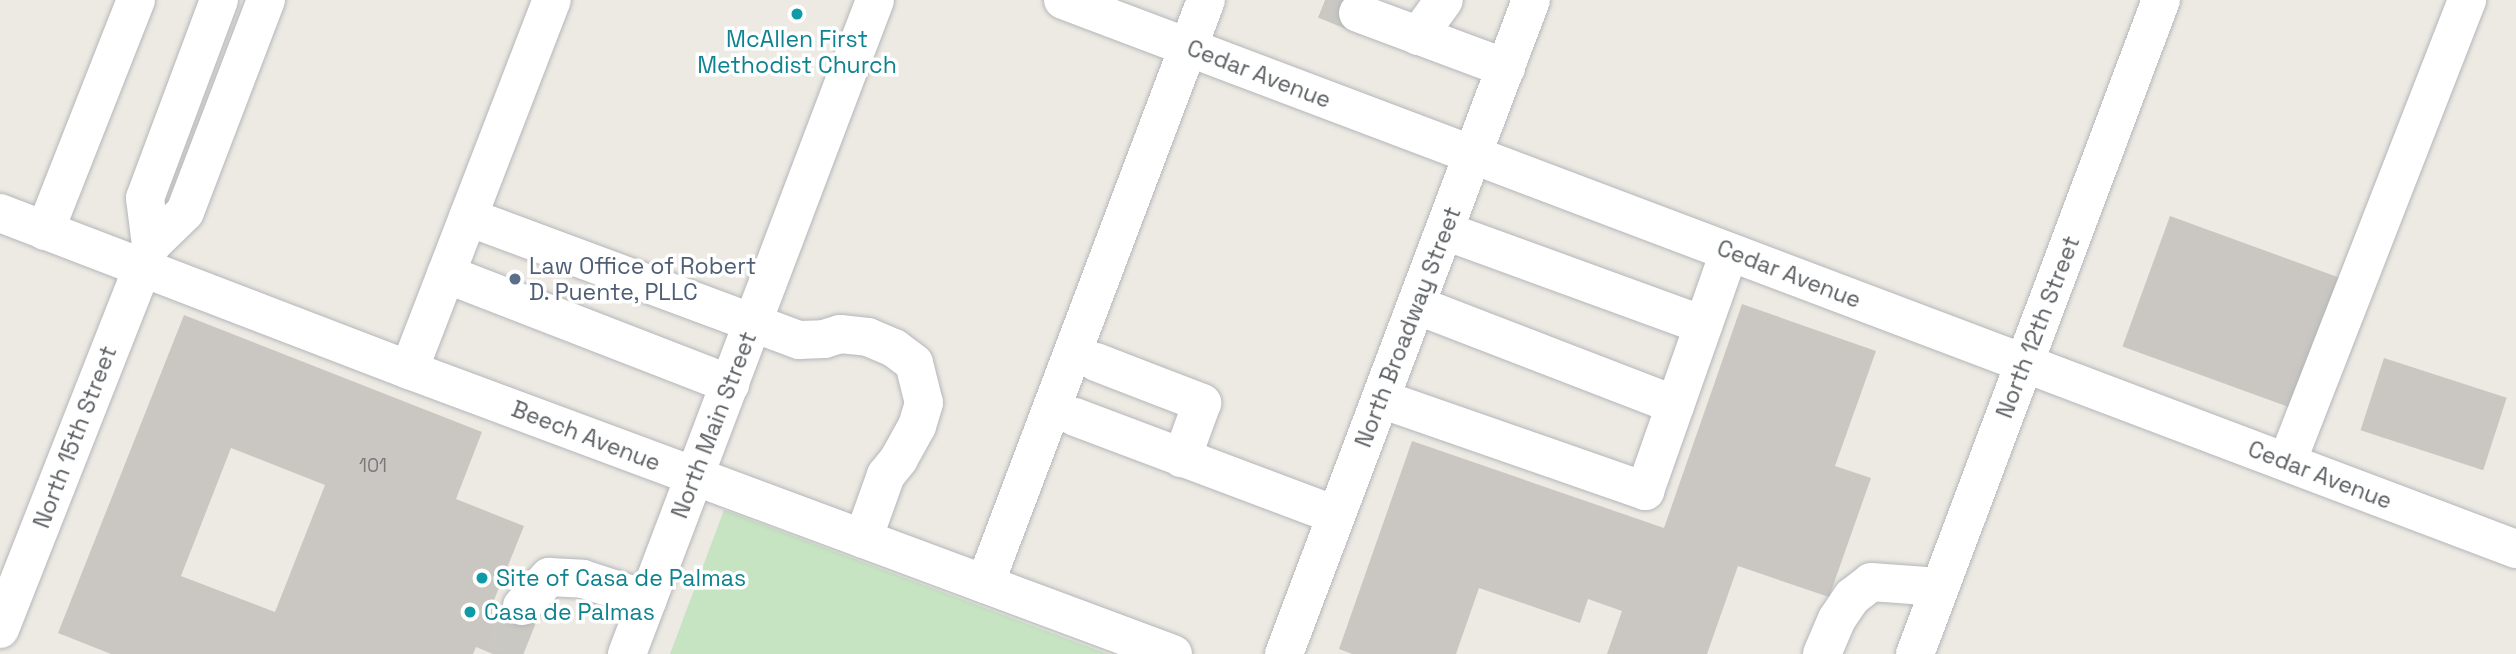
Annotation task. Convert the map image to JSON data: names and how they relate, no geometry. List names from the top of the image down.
{
  "streets": {
    "street": [
      "Cedar Avenue",
      "North Broadway Street",
      "North 12th Street",
      "North Main Street",
      "Beech Avenue",
      "North 15th Street"
    ]
  },
  "crossings": [
    ["Cedar Avenue", "North Broadway Street"],
    ["Cedar Avenue", "North 12th Street"],
    ["North Main Street", "Beech Avenue"],
    ["Beech Avenue", "North 15th Street"]
  ],
  "places": [
    "McAllen First Methodist Church",
    "Law Office of Robert D. Puente, PLLC",
    "Site of Casa de Palmas",
    "Casa de Palmas"
  ],
  "house_numbers": ["101"]
}
